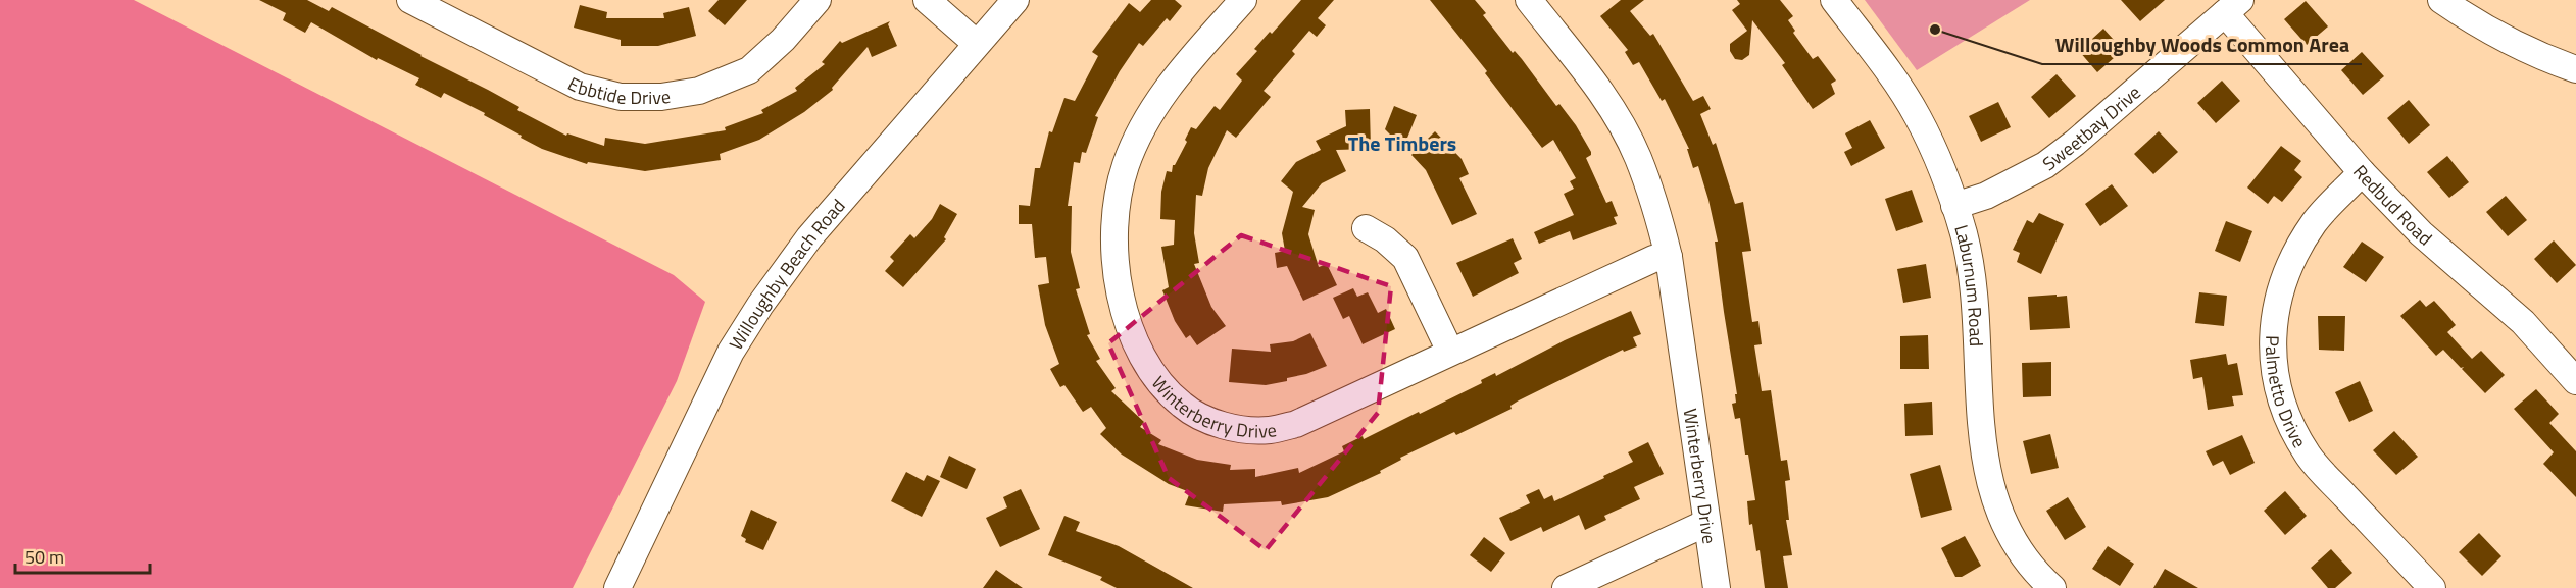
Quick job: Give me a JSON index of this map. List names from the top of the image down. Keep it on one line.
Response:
{"streets":{"street":["Ebbtide Drive","Sweetbay Drive","Redbud Road","Willoughby Beach Road","Laburnum Road","Palmetto Drive","Winterberry Drive"]},"crossings":[["Sweetbay Drive","Redbud Road"],["Sweetbay Drive","Laburnum Road"],["Redbud Road","Palmetto Drive"]],"districts":["The Timbers"],"places":["Willoughby Woods Common Area"],"scale_bar":"50 m"}
